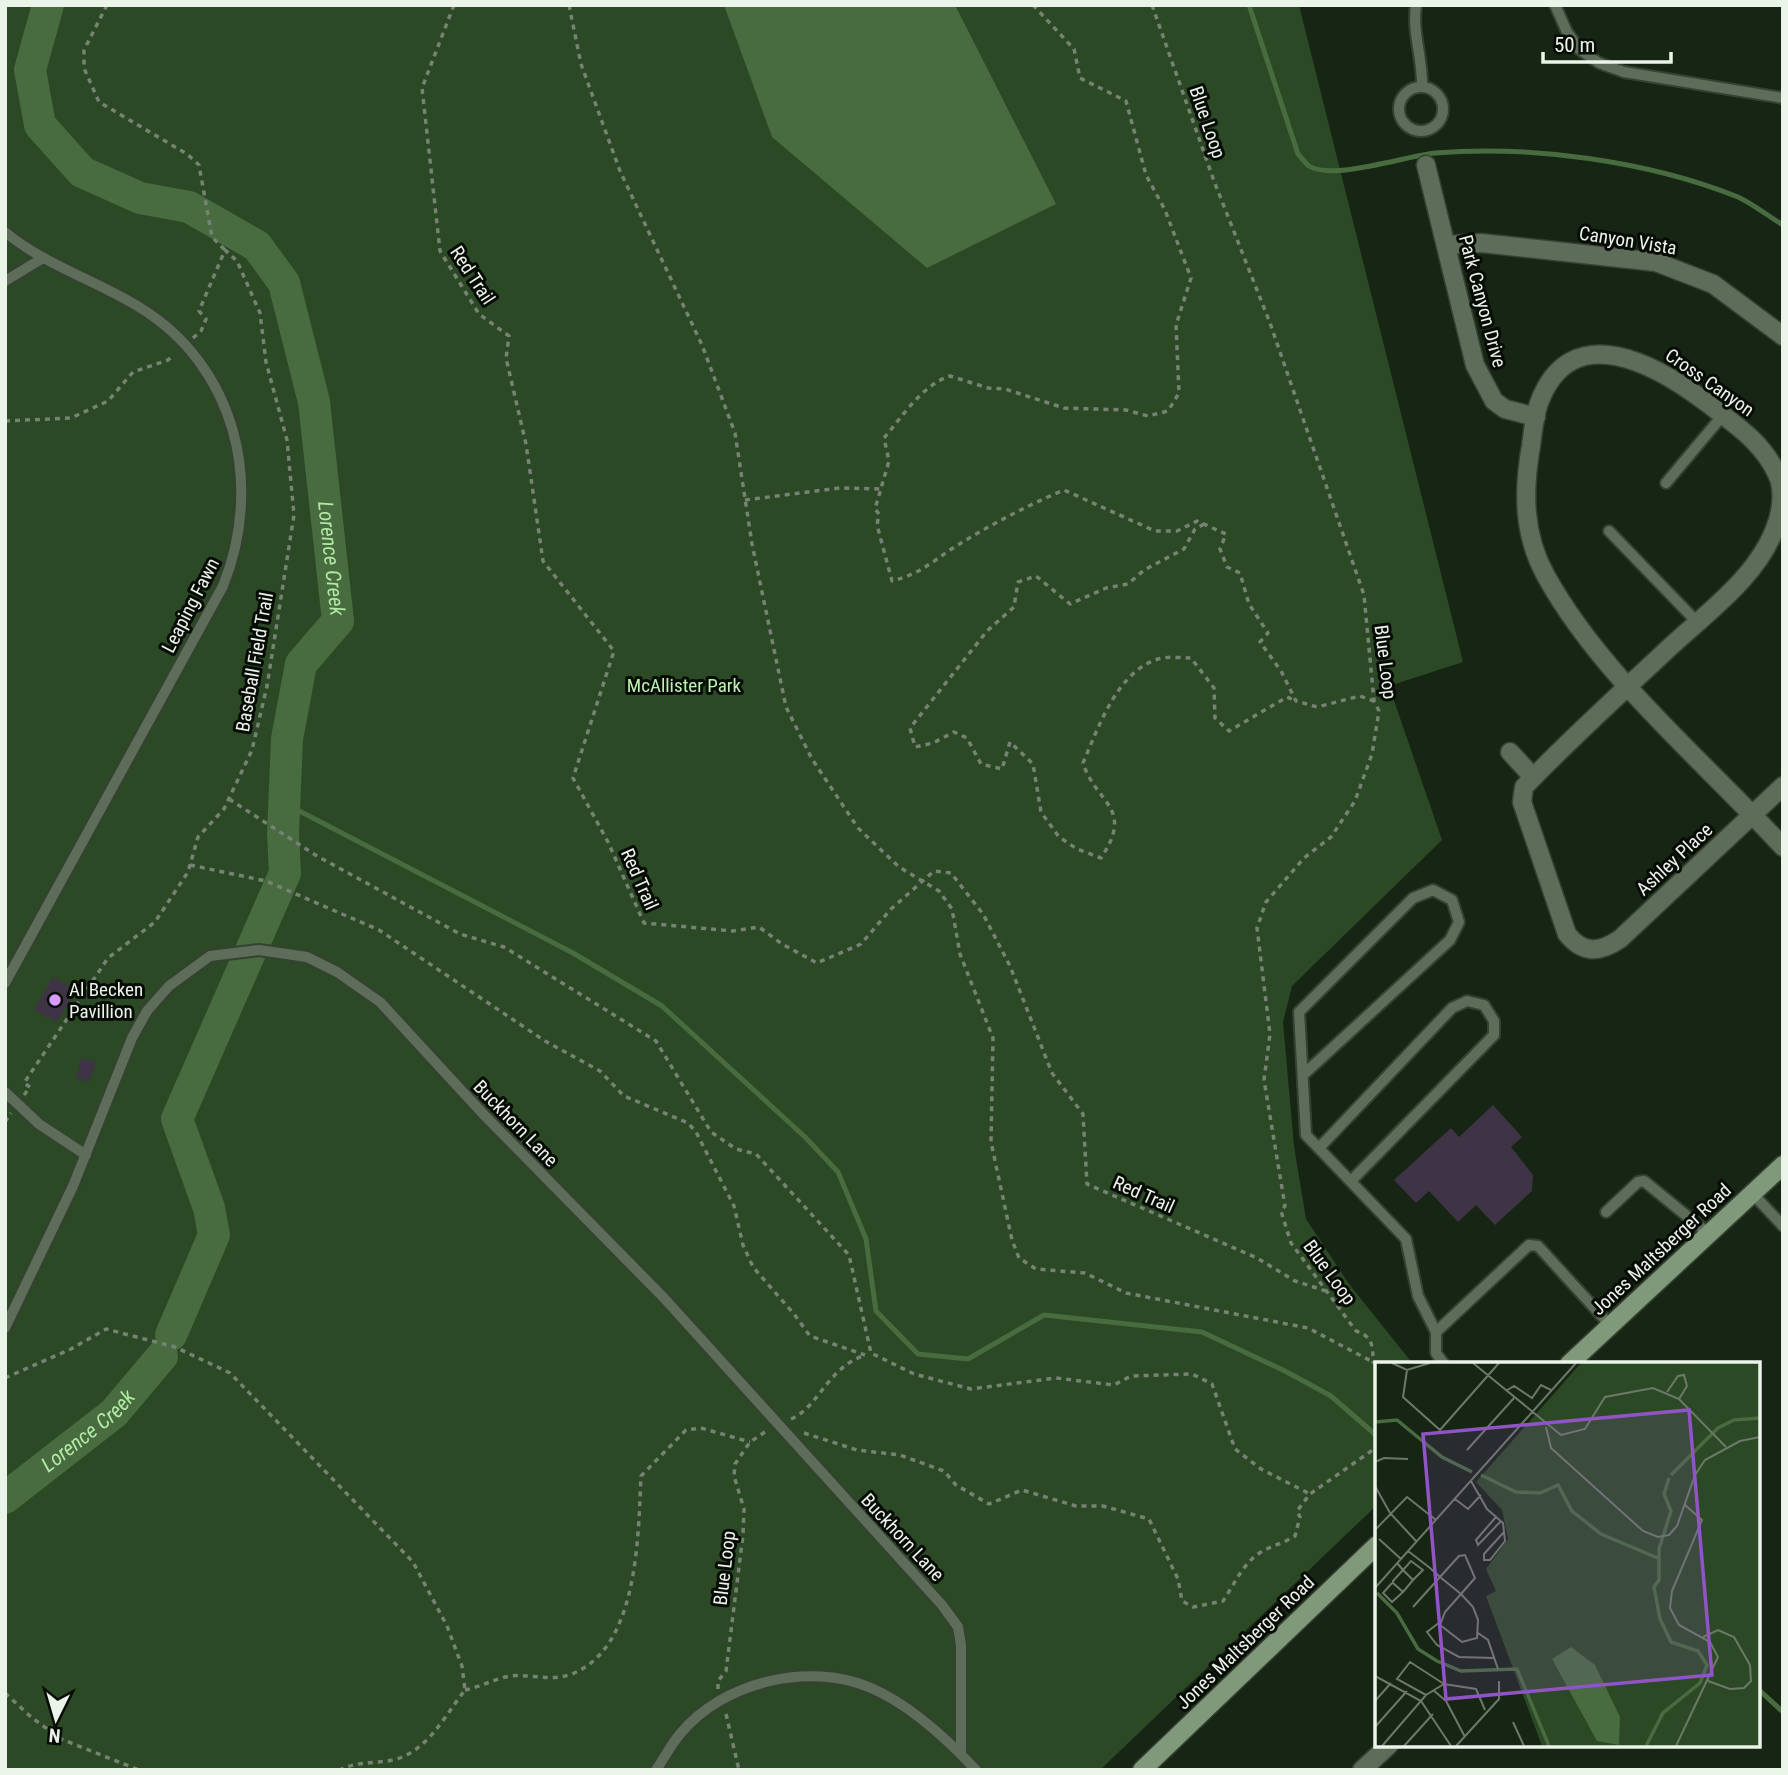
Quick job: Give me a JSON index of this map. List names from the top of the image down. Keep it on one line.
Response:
{"streets":{"main road":["Jones Maltsberger Road"],"street":["Canyon Vista","Park Canyon Drive","Cross Canyon","Ashley Place"],"lane":["Leaping Fawn","Buckhorn Lane"],"path":["Blue Loop","Red Trail","Baseball Field Trail"]},"crossings":[["Blue Loop","Red Trail"],["Canyon Vista","Park Canyon Drive"],["Park Canyon Drive","Cross Canyon"],["Cross Canyon","Ashley Place"]],"water":["Lorence Creek"],"parks":["McAllister Park"],"places":["Al Becken Pavillion"],"scale_bar":"50 m","north":"bottom"}
